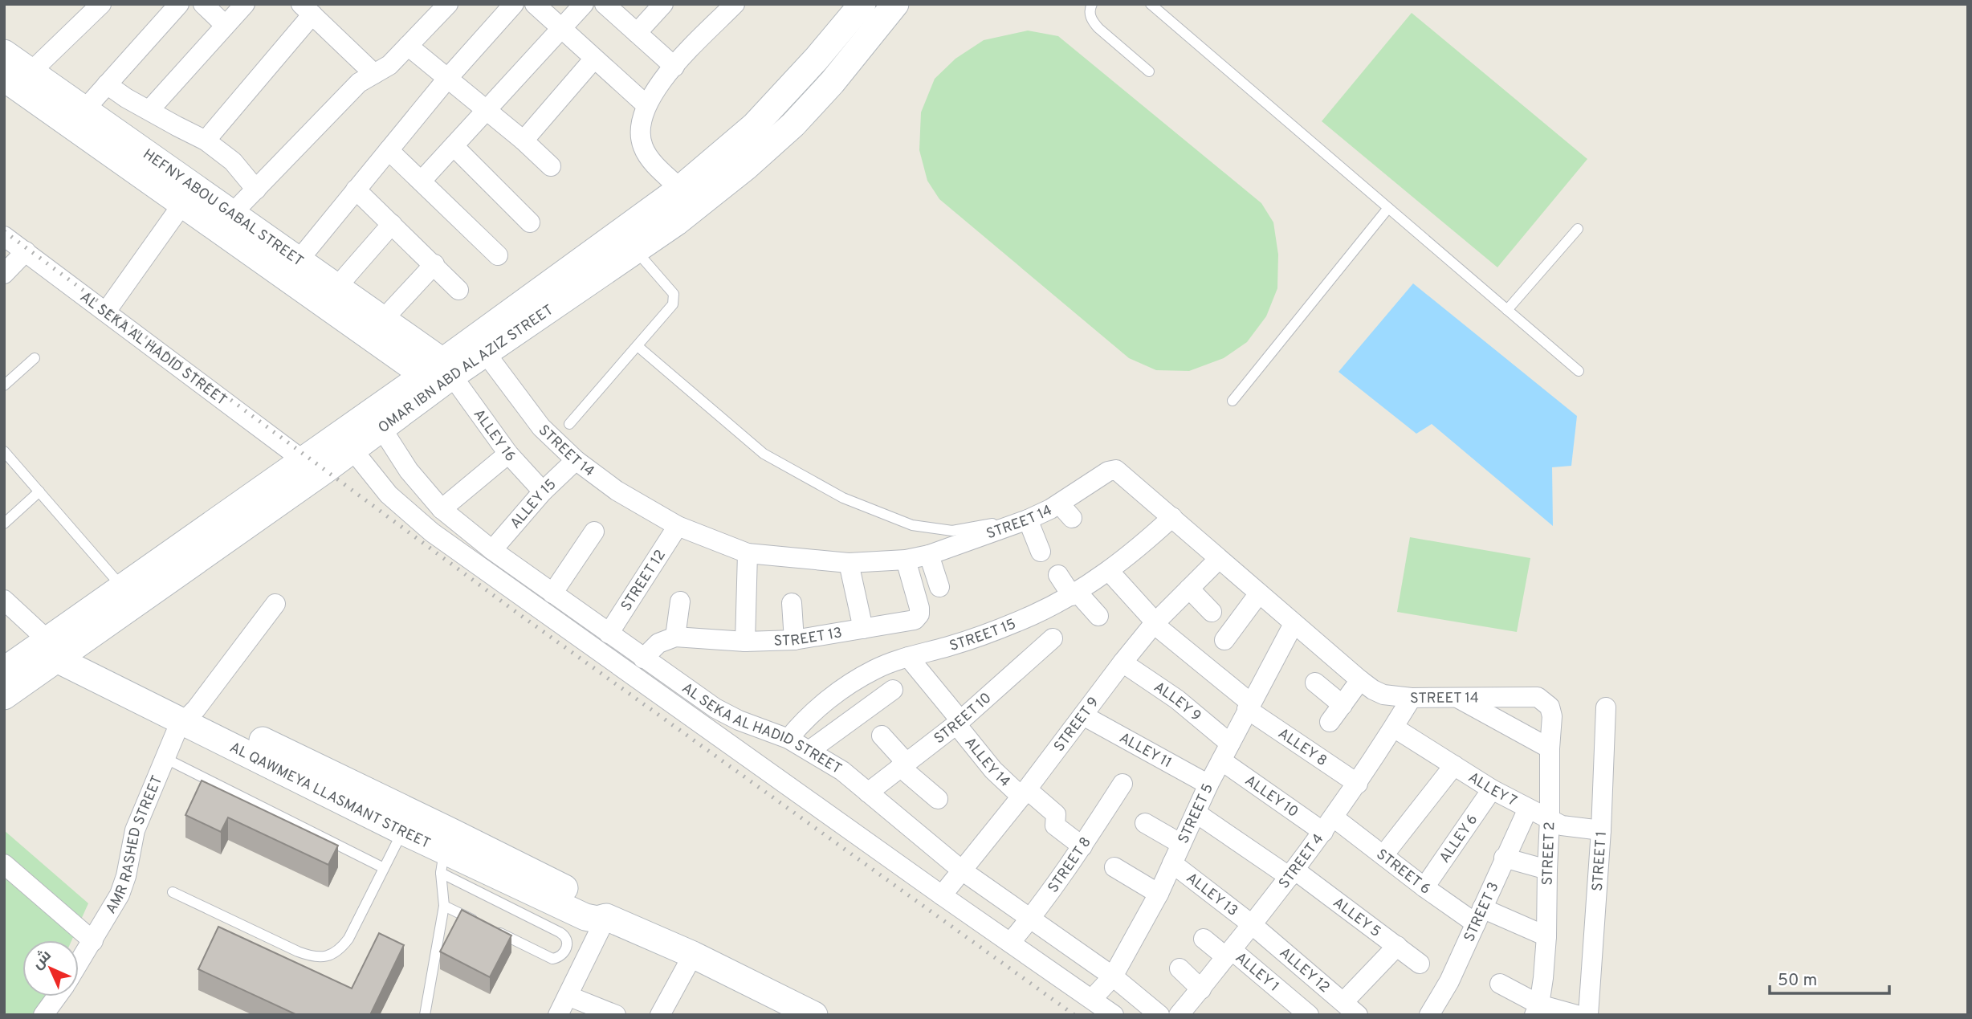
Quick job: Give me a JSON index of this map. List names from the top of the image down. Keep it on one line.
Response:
{"streets":{"main road":["HEFNY ABOU GABAL STREET","OMAR IBN ABD AL AZIZ STREET","AL QAWMEYA LLASMANT STREET"],"street":["AL SEKA AL HADID STREET","ALLEY 16","STREET 14","ALLEY 15","STREET 12","STREET 15","STREET 13","ALLEY 9","STREET 10","STREET 9","ALLEY 8","ALLEY 11","ALLEY 14","ALLEY 7","ALLEY 10","STREET 5","ALLEY 6","AMR RASHED STREET","STREET 2","STREET 4","STREET 1","STREET 8","STREET 6","ALLEY 13","STREET 3","ALLEY 5","ALLEY 12","ALLEY 1"]},"crossings":[["HEFNY ABOU GABAL STREET","OMAR IBN ABD AL AZIZ STREET"],["HEFNY ABOU GABAL STREET","ALLEY 16"],["AL SEKA AL HADID STREET","OMAR IBN ABD AL AZIZ STREET"],["AL SEKA AL HADID STREET","ALLEY 15"],["AL SEKA AL HADID STREET","STREET 12"],["AL SEKA AL HADID STREET","STREET 15"],["AL SEKA AL HADID STREET","STREET 10"],["AL SEKA AL HADID STREET","STREET 9"],["AL SEKA AL HADID STREET","STREET 5"],["AL SEKA AL HADID STREET","STREET 8"],["OMAR IBN ABD AL AZIZ STREET","ALLEY 16"],["OMAR IBN ABD AL AZIZ STREET","STREET 14"],["OMAR IBN ABD AL AZIZ STREET","AL QAWMEYA LLASMANT STREET"],["ALLEY 16","ALLEY 15"],["STREET 14","ALLEY 15"],["STREET 14","STREET 12"],["STREET 14","STREET 15"],["STREET 14","STREET 13"],["STREET 14","STREET 9"],["STREET 14","STREET 5"],["STREET 14","STREET 2"],["STREET 14","STREET 4"],["STREET 15","ALLEY 14"],["ALLEY 9","STREET 9"],["ALLEY 9","ALLEY 10"],["ALLEY 9","STREET 5"],["STREET 10","ALLEY 14"],["STREET 9","ALLEY 11"],["STREET 9","ALLEY 14"],["ALLEY 8","STREET 5"],["ALLEY 8","STREET 4"],["ALLEY 11","STREET 5"],["ALLEY 14","STREET 8"],["ALLEY 7","ALLEY 6"],["ALLEY 7","STREET 2"],["ALLEY 7","STREET 4"],["ALLEY 7","STREET 1"],["ALLEY 7","STREET 3"],["AL QAWMEYA LLASMANT STREET","AMR RASHED STREET"],["ALLEY 10","STREET 5"],["ALLEY 10","STREET 4"],["ALLEY 10","STREET 6"],["STREET 5","ALLEY 13"],["ALLEY 6","STREET 6"],["STREET 4","STREET 6"],["STREET 4","ALLEY 13"],["STREET 4","ALLEY 5"],["STREET 4","ALLEY 12"],["STREET 4","ALLEY 1"],["STREET 6","STREET 3"],["ALLEY 13","ALLEY 12"]],"scale_bar":"50 m","north":"top left"}
